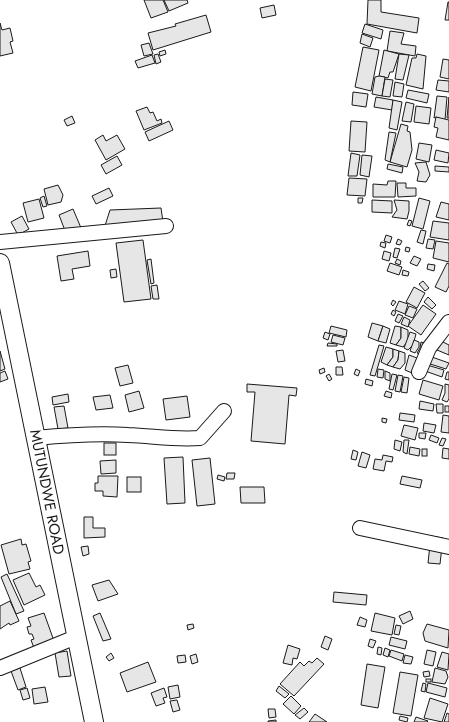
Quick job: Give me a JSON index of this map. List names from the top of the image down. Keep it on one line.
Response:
{"streets":{"main road":["MUTUNDWE ROAD"]}}
